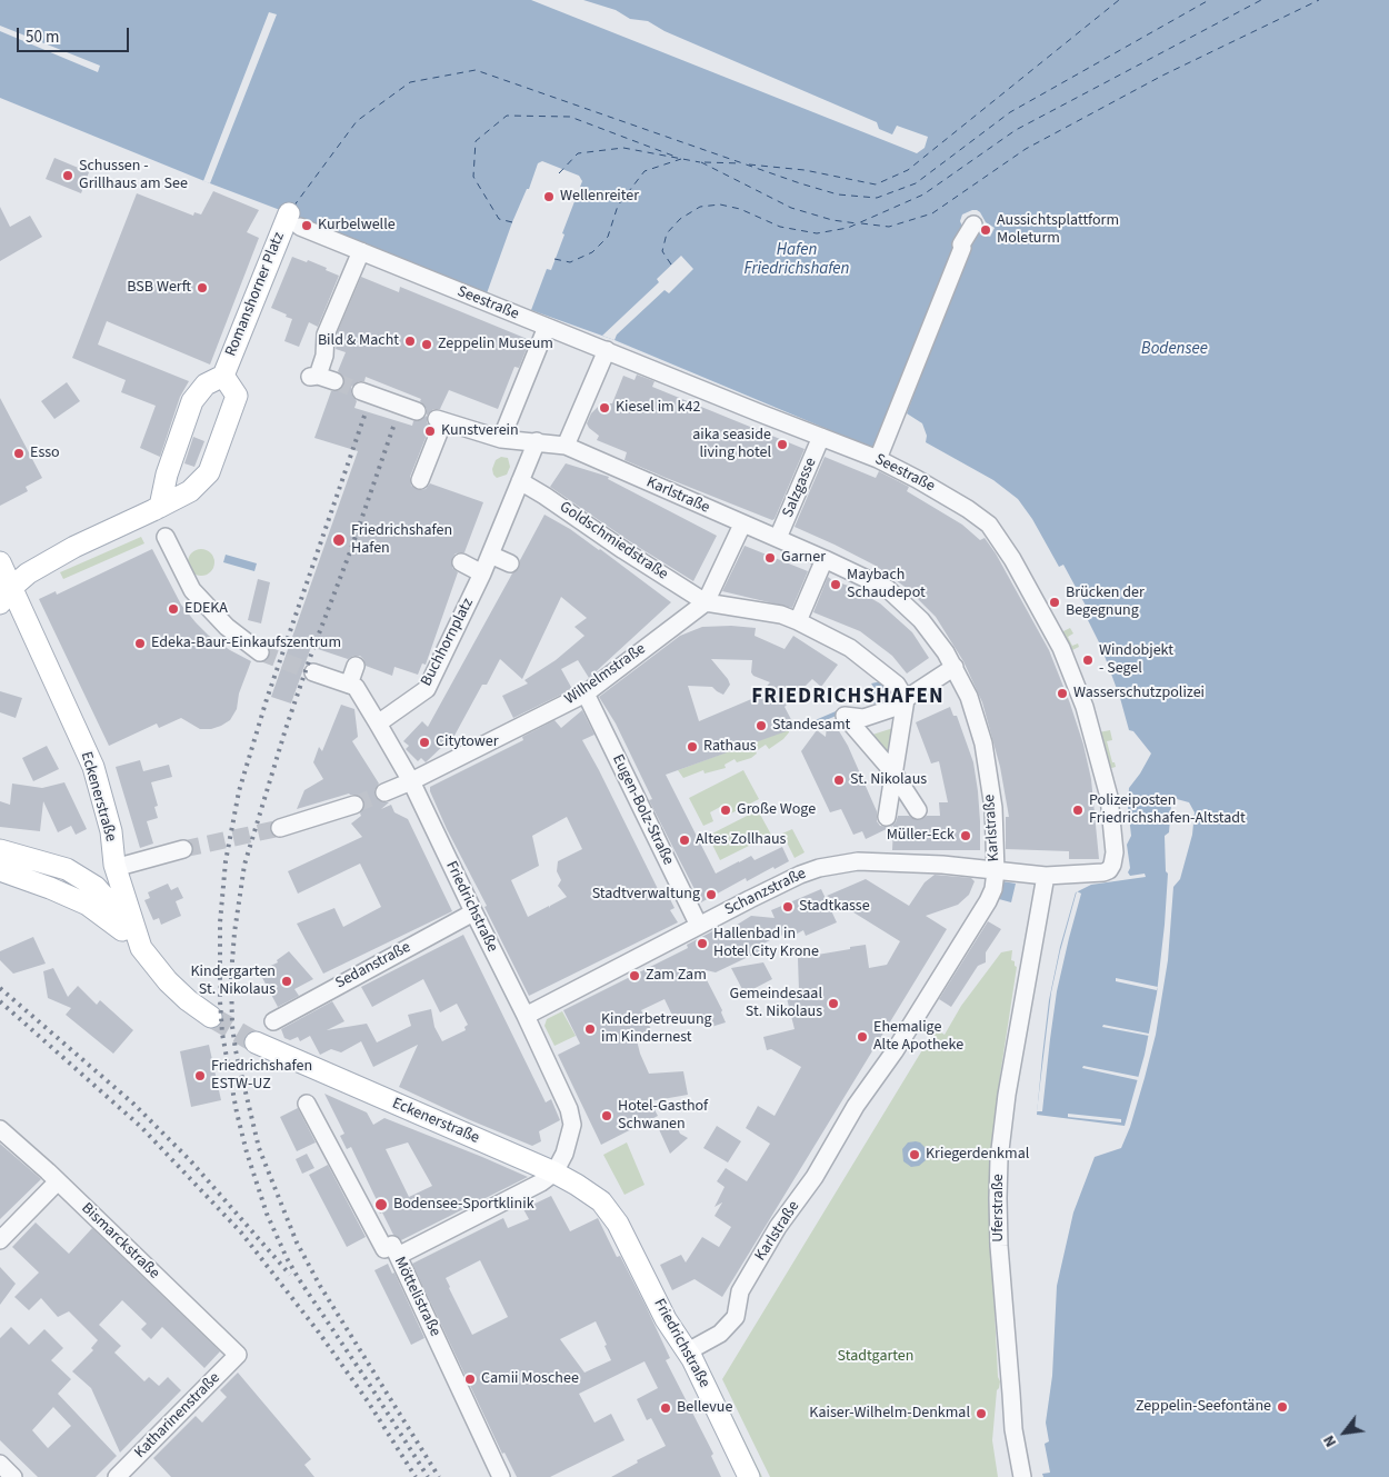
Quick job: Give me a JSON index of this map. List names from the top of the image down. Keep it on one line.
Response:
{"streets":{"main road":["Romanshorner Platz","Eckenerstraße","Friedrichstraße"],"street":["Seestraße","Salzgasse","Karlstraße","Goldschmiedstraße","Buchhornplatz","Wilhelmstraße","Eugen-Bolz-Straße","Schanzstraße","Sedanstraße","Uferstraße","Bismarckstraße","Möttelistraße","Katharinenstraße"]},"crossings":[["Romanshorner Platz","Seestraße"],["Romanshorner Platz","Eckenerstraße"],["Seestraße","Salzgasse"],["Seestraße","Karlstraße"],["Seestraße","Schanzstraße"],["Seestraße","Uferstraße"],["Salzgasse","Karlstraße"],["Karlstraße","Schanzstraße"],["Karlstraße","Friedrichstraße"],["Goldschmiedstraße","Buchhornplatz"],["Goldschmiedstraße","Wilhelmstraße"],["Buchhornplatz","Friedrichstraße"],["Wilhelmstraße","Eugen-Bolz-Straße"],["Wilhelmstraße","Friedrichstraße"],["Eckenerstraße","Friedrichstraße"],["Eugen-Bolz-Straße","Schanzstraße"],["Schanzstraße","Friedrichstraße"],["Friedrichstraße","Sedanstraße"],["Bismarckstraße","Katharinenstraße"]],"districts":["FRIEDRICHSHAFEN"],"water":["Hafen Friedrichshafen","Bodensee"],"parks":["Stadtgarten"],"places":["Schussen - Grillhaus am See","Wellenreiter","Kurbelwelle","Aussichtsplattform Moleturm","BSB Werft","Bild & Macht","Zeppelin Museum","Kiesel im k42","Kunstverein","aika seaside living hotel","Esso","Friedrichshafen Hafen","Garner","Maybach Schaudepot","Brücken der Begegnung","EDEKA","Edeka-Baur-Einkaufszentrum","Windobjekt - Segel","Wasserschutzpolizei","Standesamt","Citytower","Rathaus","St. Nikolaus","Große Woge","Polizeiposten Friedrichshafen-Altstadt","Müller-Eck","Altes Zollhaus","Stadtverwaltung","Stadtkasse","Hallenbad in Hotel City Krone","Zam Zam","Kindergarten St. Nikolaus","Gemeindesaal St. Nikolaus","Kinderbetreuung im Kindernest","Ehemalige Alte Apotheke","Friedrichshafen ESTW-UZ","Hotel-Gasthof Schwanen","Kriegerdenkmal","Bodensee-Sportklinik","Camii Moschee","Zeppelin-Seefontäne","Bellevue","Kaiser-Wilhelm-Denkmal"],"scale_bar":"50 m","north":"bottom left"}
